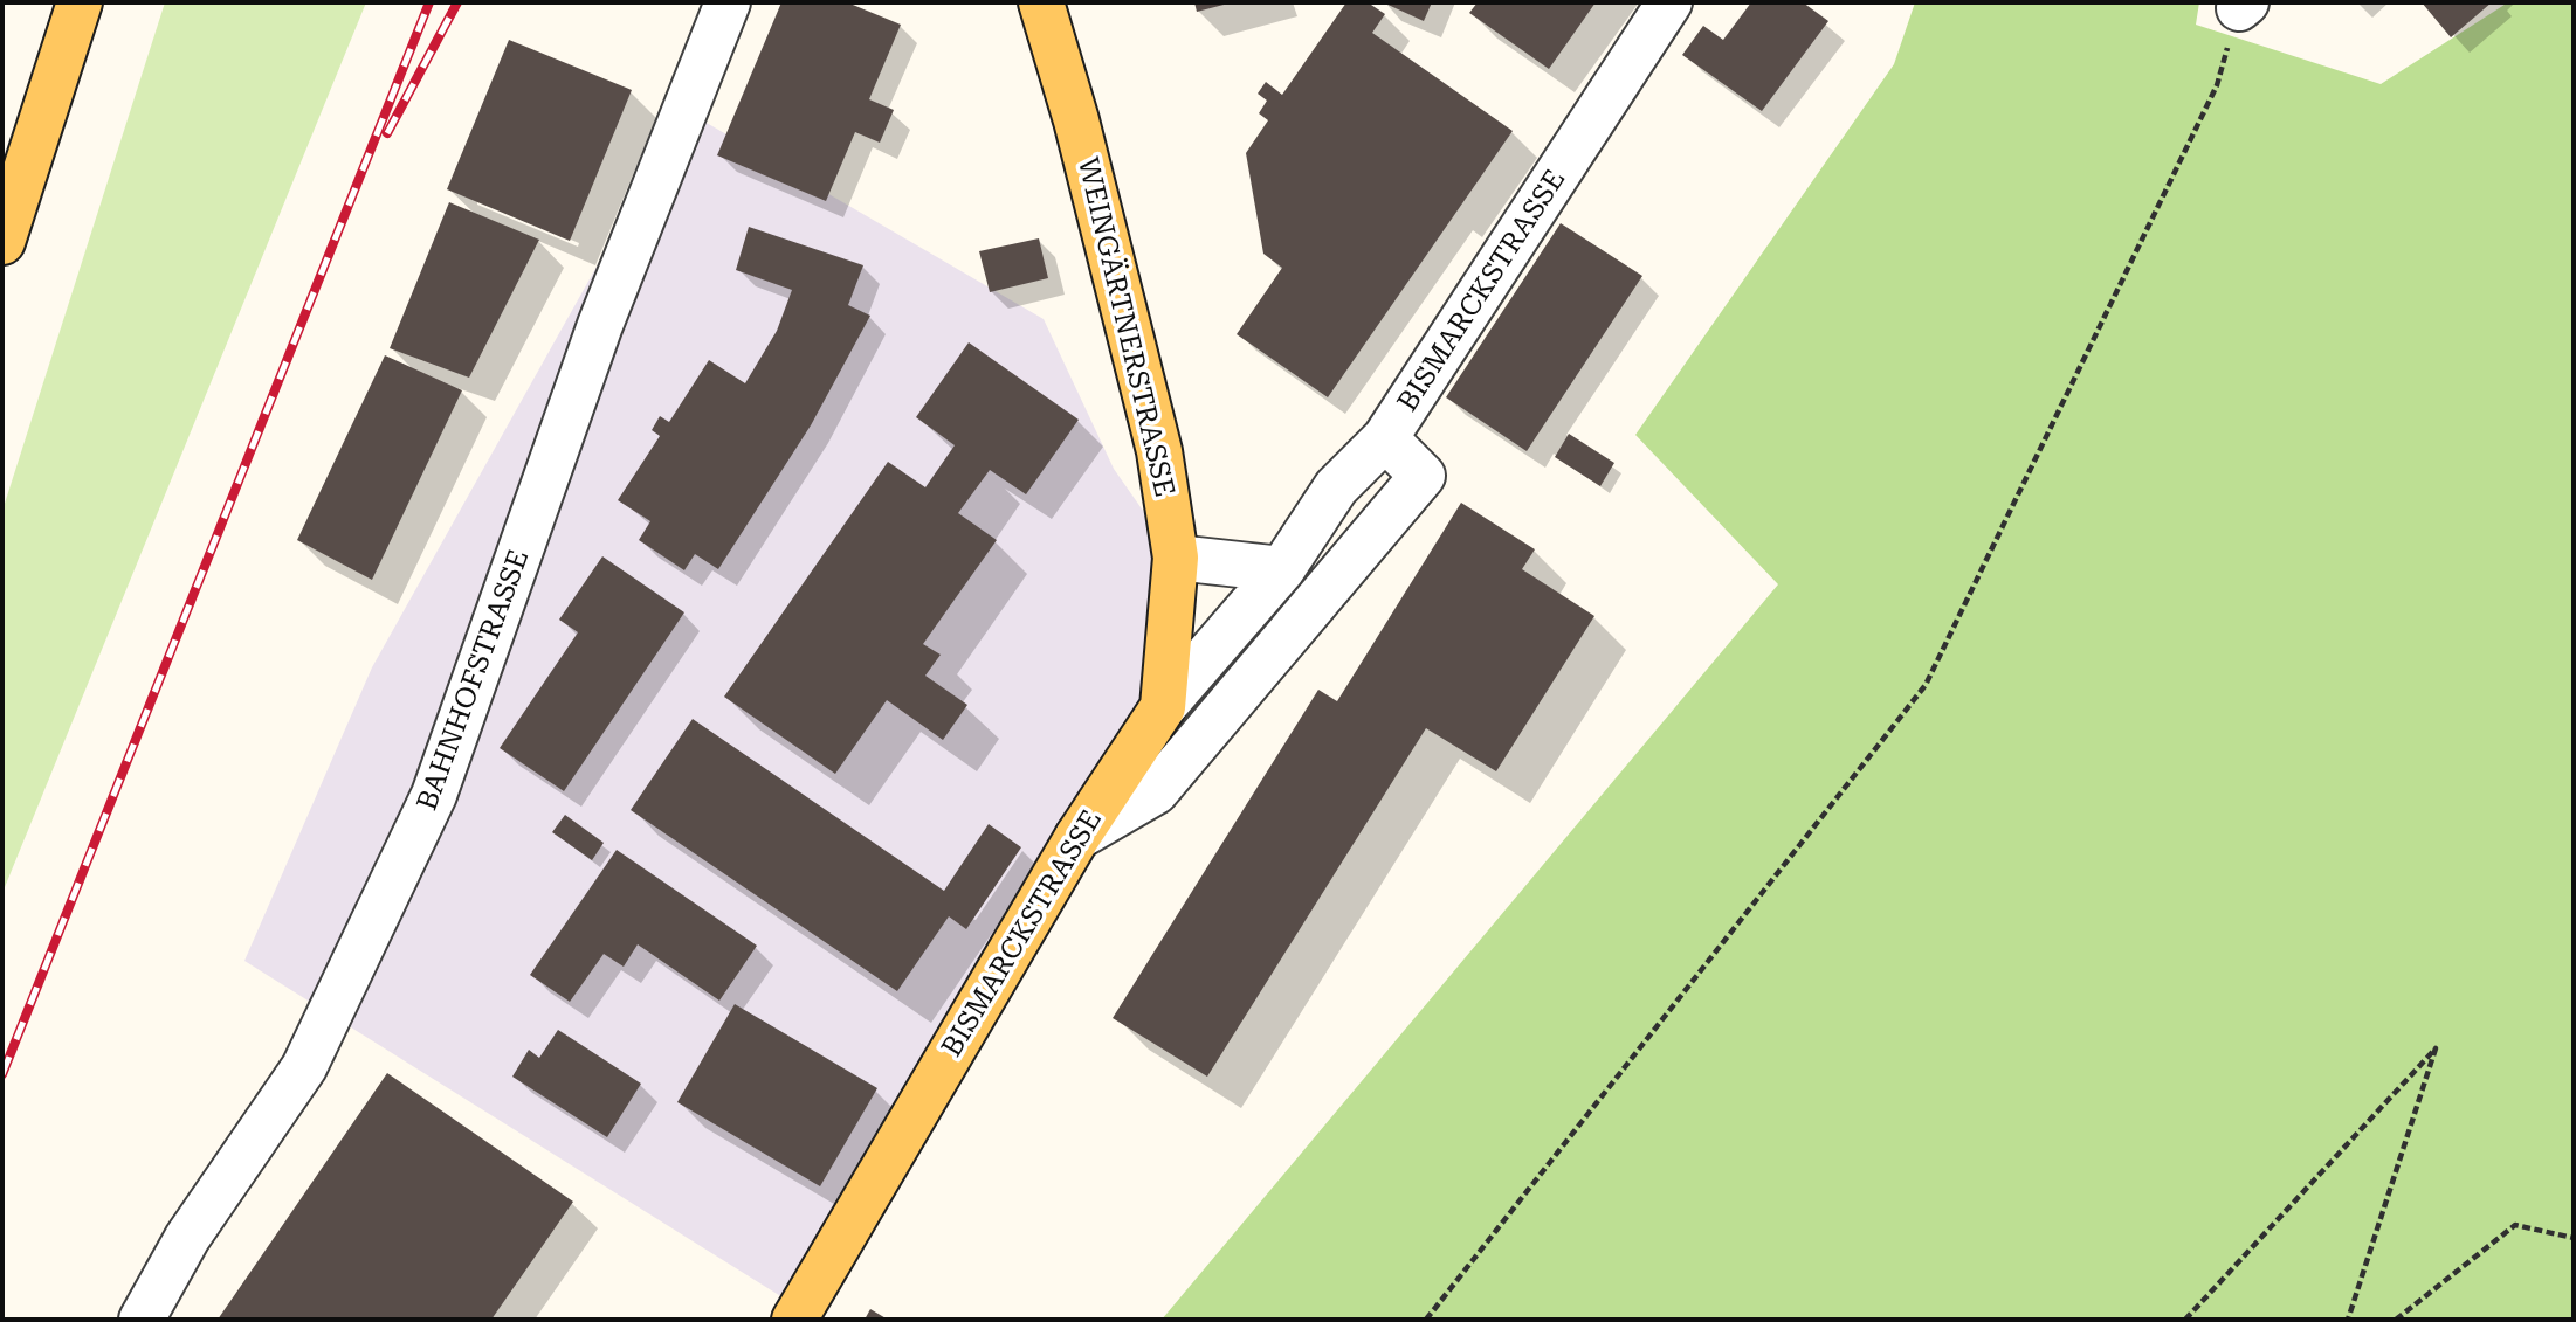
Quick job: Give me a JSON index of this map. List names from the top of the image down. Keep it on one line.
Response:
{"streets":{"main road":["BISMARCKSTRASSE","WEINGÄRTNERSTRASSE"],"street":["BAHNHOFSTRASSE"]},"crossings":[["BISMARCKSTRASSE","WEINGÄRTNERSTRASSE"]]}
